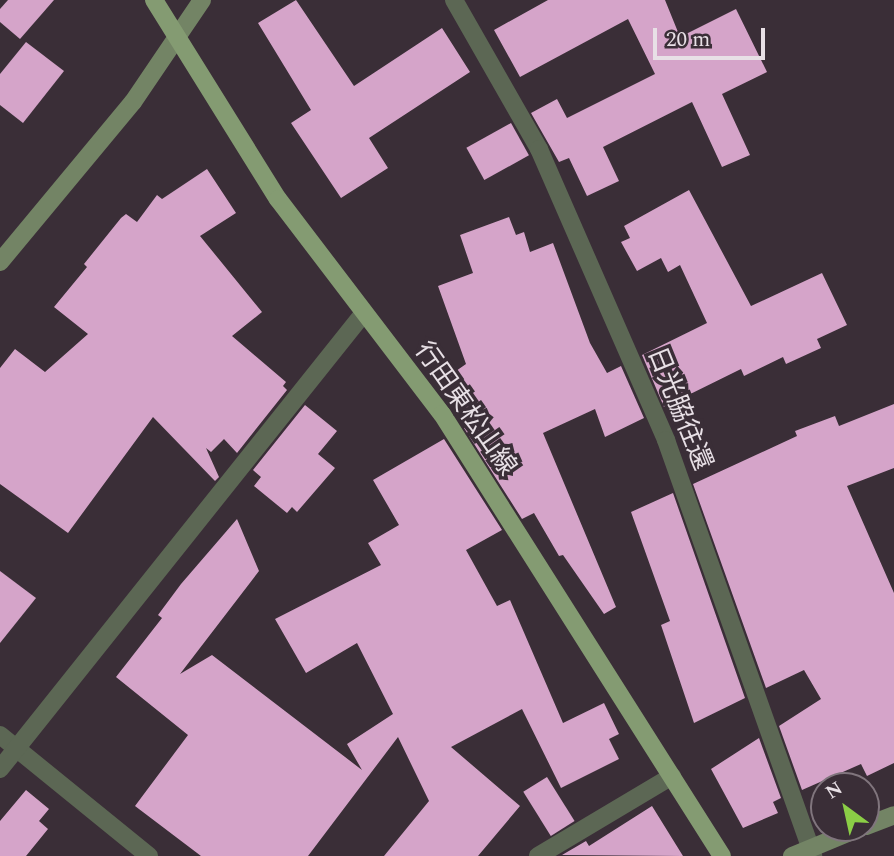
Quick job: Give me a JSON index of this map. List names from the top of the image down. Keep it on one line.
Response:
{"streets":{"main road":["行田東松山線"],"street":["日光脇往還"]},"scale_bar":"20 m","north":"top left"}
